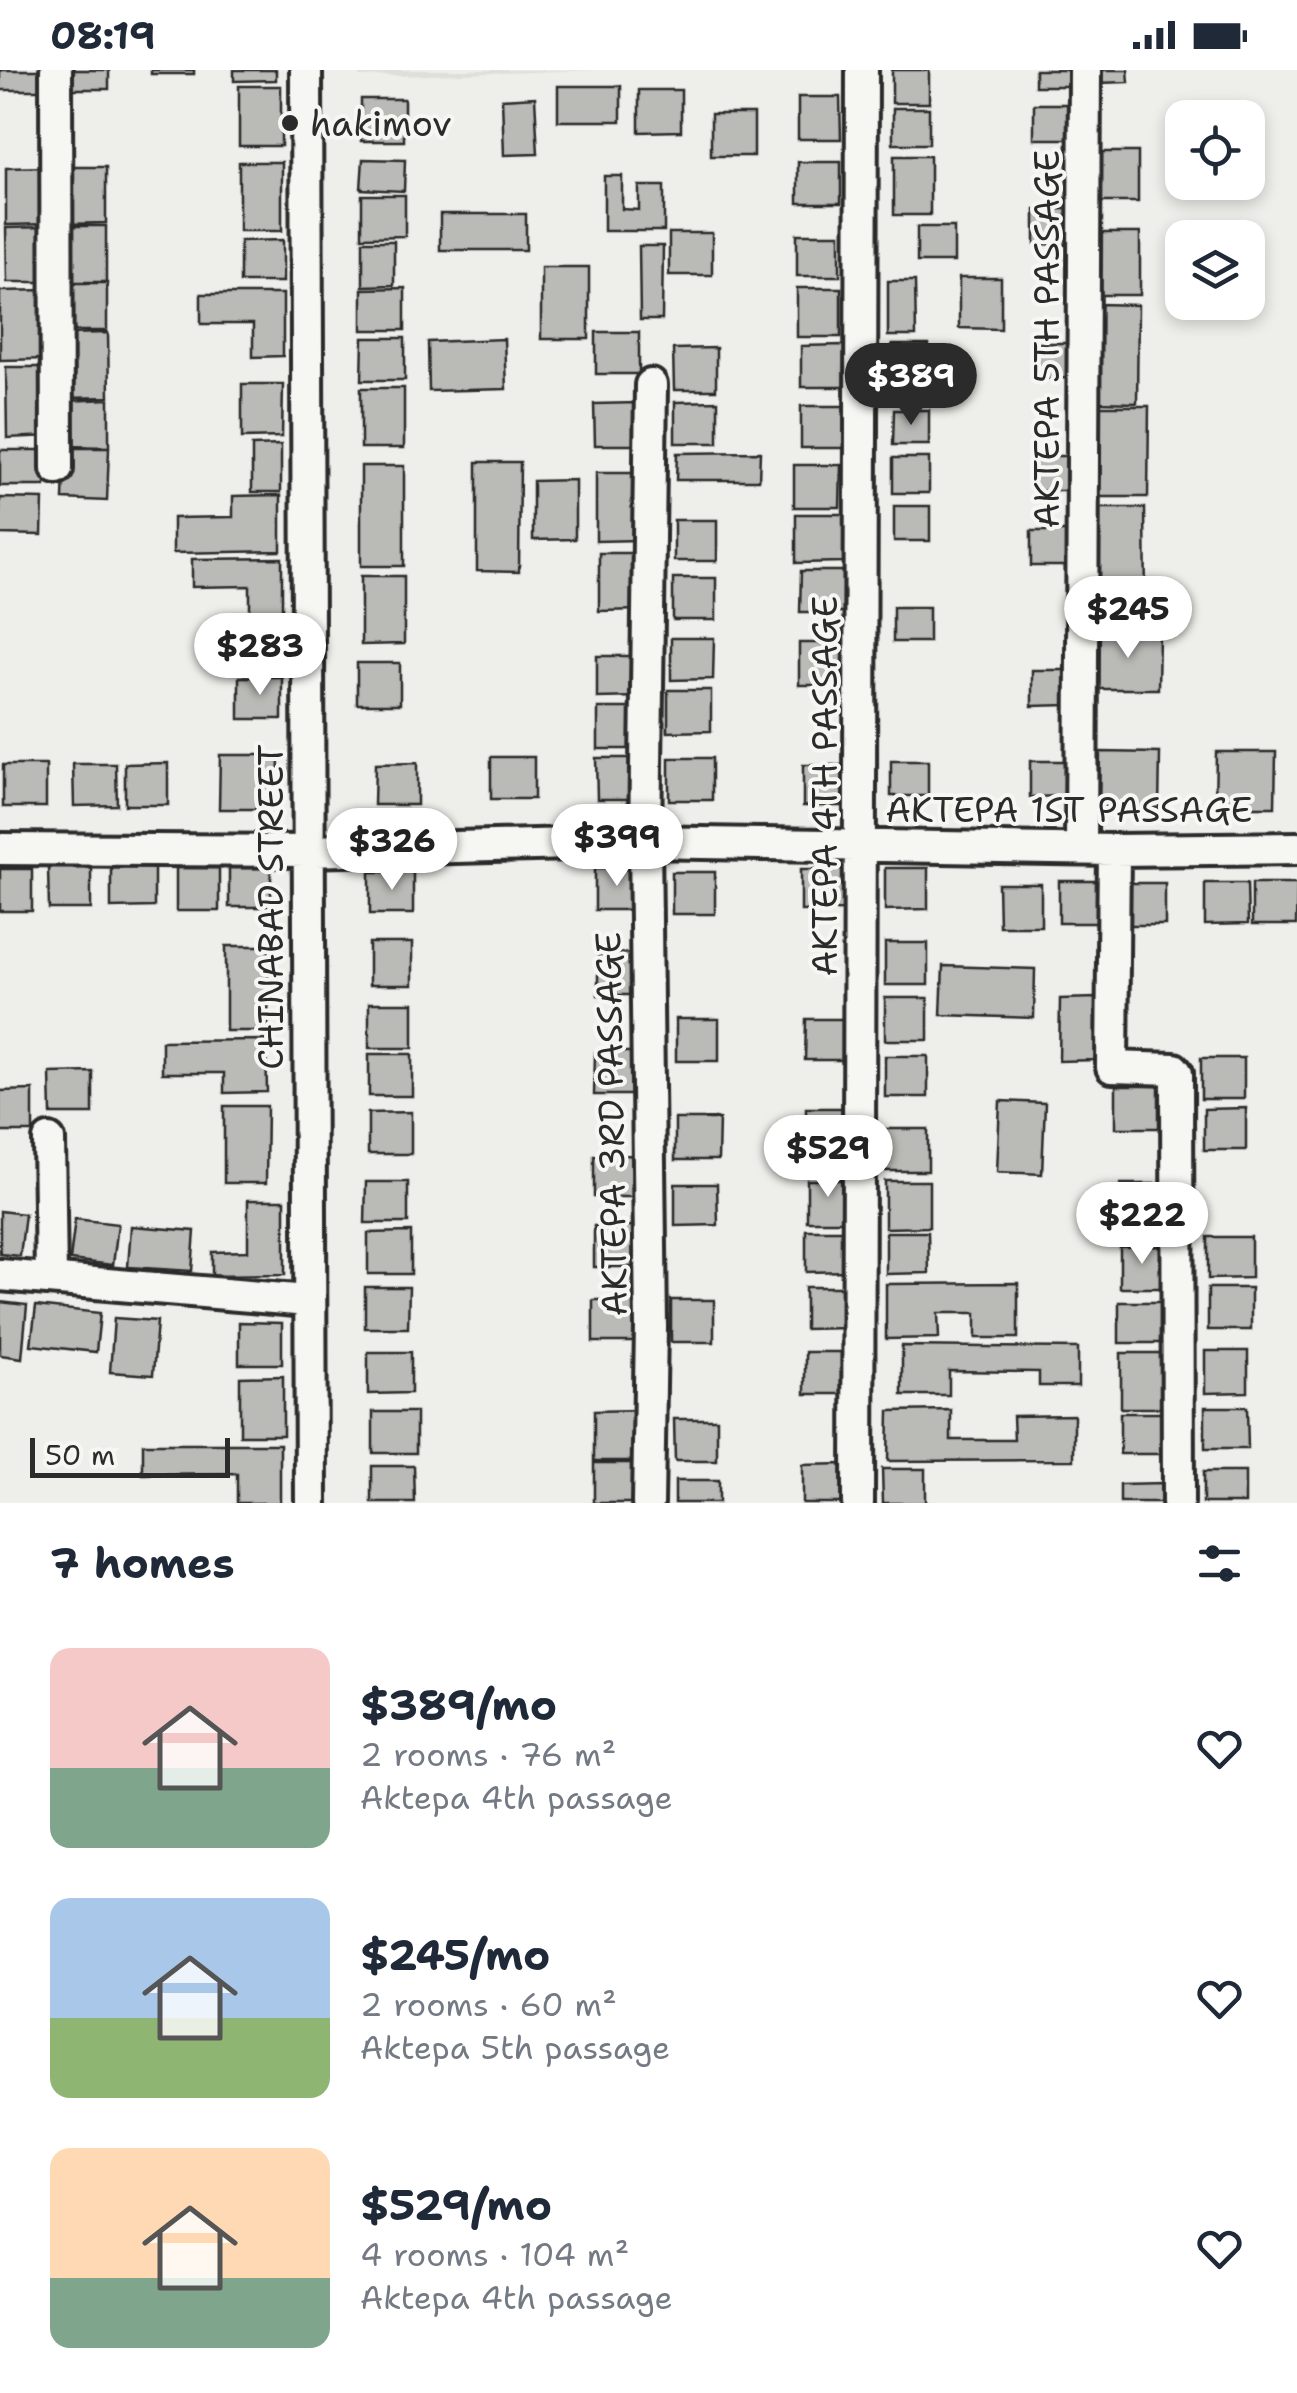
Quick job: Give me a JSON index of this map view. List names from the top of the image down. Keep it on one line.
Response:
{"streets":{"street":["AKTEPA 5TH PASSAGE","AKTEPA 4TH PASSAGE","AKTEPA 1ST PASSAGE","CHINABAD STREET","AKTEPA 3RD PASSAGE"]},"crossings":[["AKTEPA 5TH PASSAGE","AKTEPA 1ST PASSAGE"],["AKTEPA 4TH PASSAGE","AKTEPA 1ST PASSAGE"],["AKTEPA 1ST PASSAGE","CHINABAD STREET"],["AKTEPA 1ST PASSAGE","AKTEPA 3RD PASSAGE"]],"places":["hakimov"],"scale_bar":"50 m","page":{"status":"08:19","price":["$389","$245","$283","$399","$326","$529","$222"],"scale":"50 m","heading":"7 homes","list":[{"name":"$389/mo","note":"2 rooms · 76 m² · Aktepa 4th passage"},{"name":"$245/mo","note":"2 rooms · 60 m² · Aktepa 5th passage"},{"name":"$529/mo","note":"4 rooms · 104 m² · Aktepa 4th passage"}]}}
